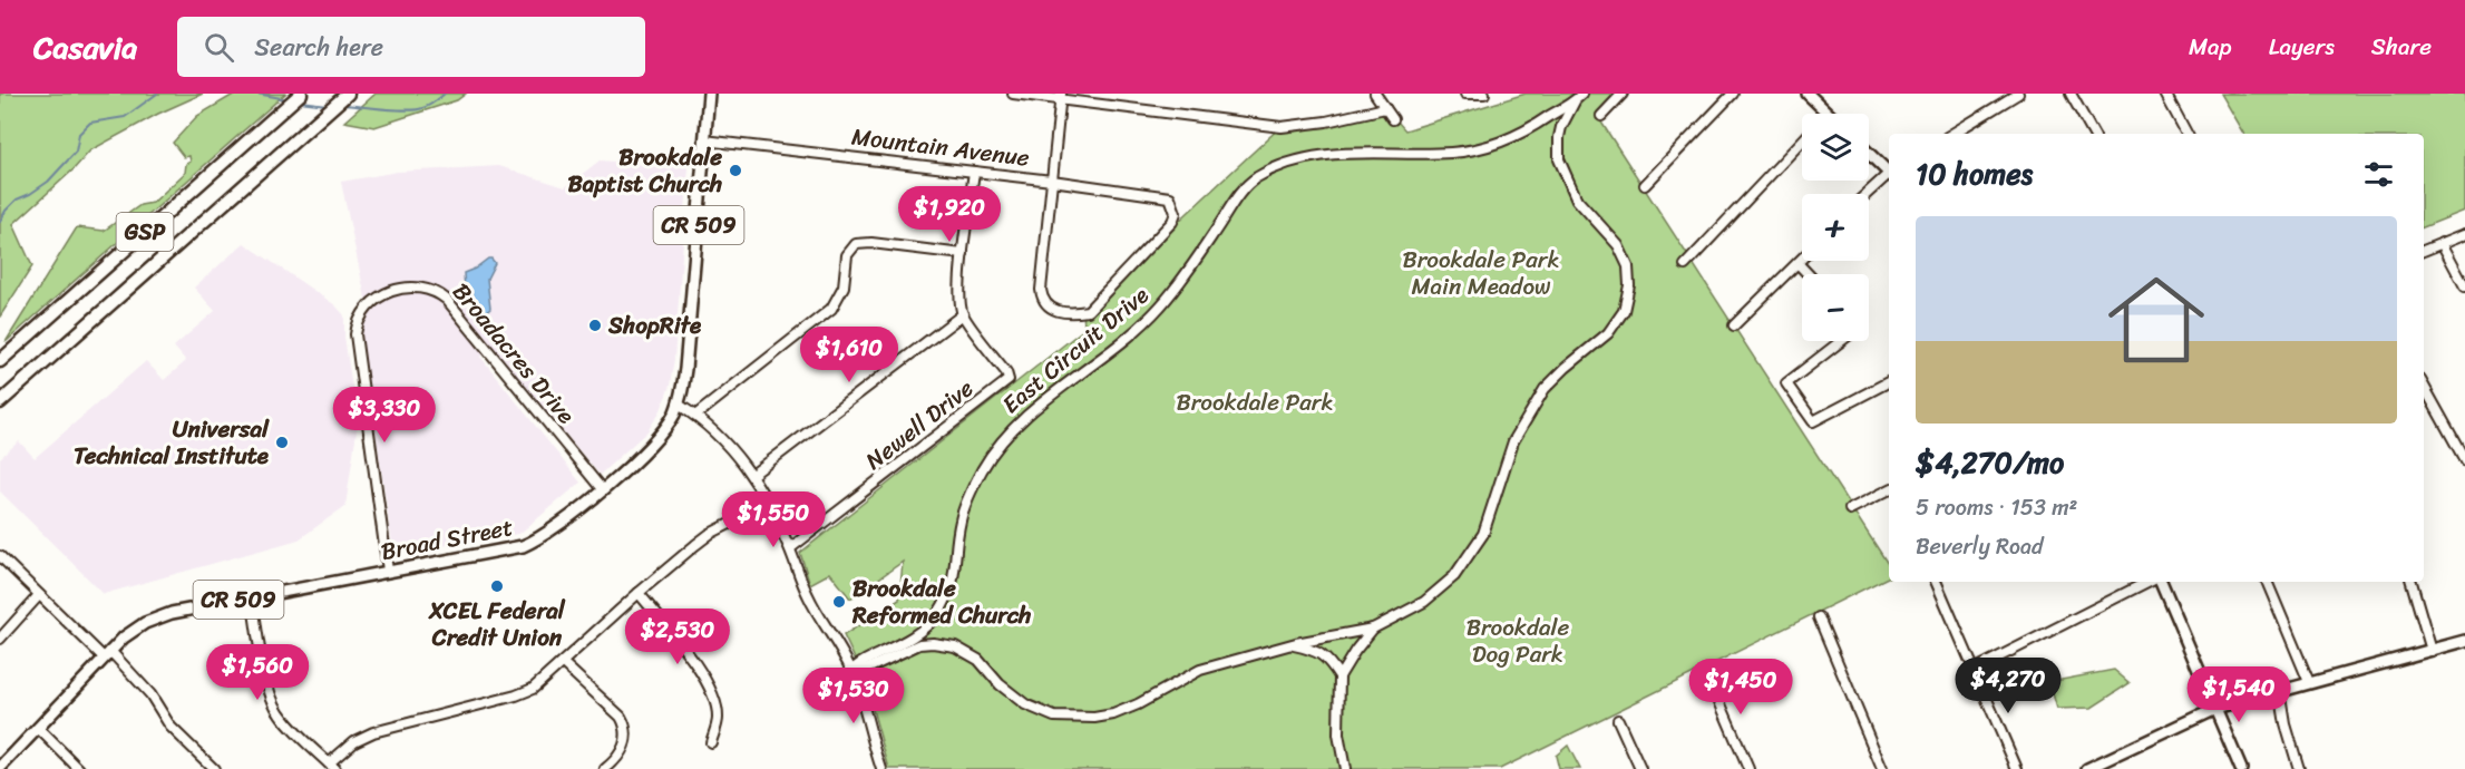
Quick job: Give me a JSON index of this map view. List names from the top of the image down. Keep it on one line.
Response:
{"streets":{"highway":["GSP"],"main road":["CR 509","Broad Street"],"street":["Mountain Avenue","East Circuit Drive","Broadacres Drive","Newell Drive"]},"crossings":[["Mountain Avenue","Broad Street"],["Broadacres Drive","Broad Street"]],"parks":["Brookdale Park Main Meadow","Brookdale Park","Brookdale Dog Park"],"places":["Brookdale Baptist Church","ShopRite","Universal Technical Institute","XCEL Federal Credit Union","Brookdale Reformed Church"],"page":{"header":"Casavia","search":"Search here","nav":["Map","Layers","Share"],"map_buttons":["+","−"],"heading":"10 homes","price":["$1,920","$1,610","$3,330","$1,550","$2,530","$1,560","$4,270","$1,450","$1,540","$1,530"],"list":[{"name":"$4,270/mo","note":"5 rooms · 153 m² · Beverly Road"}]}}
